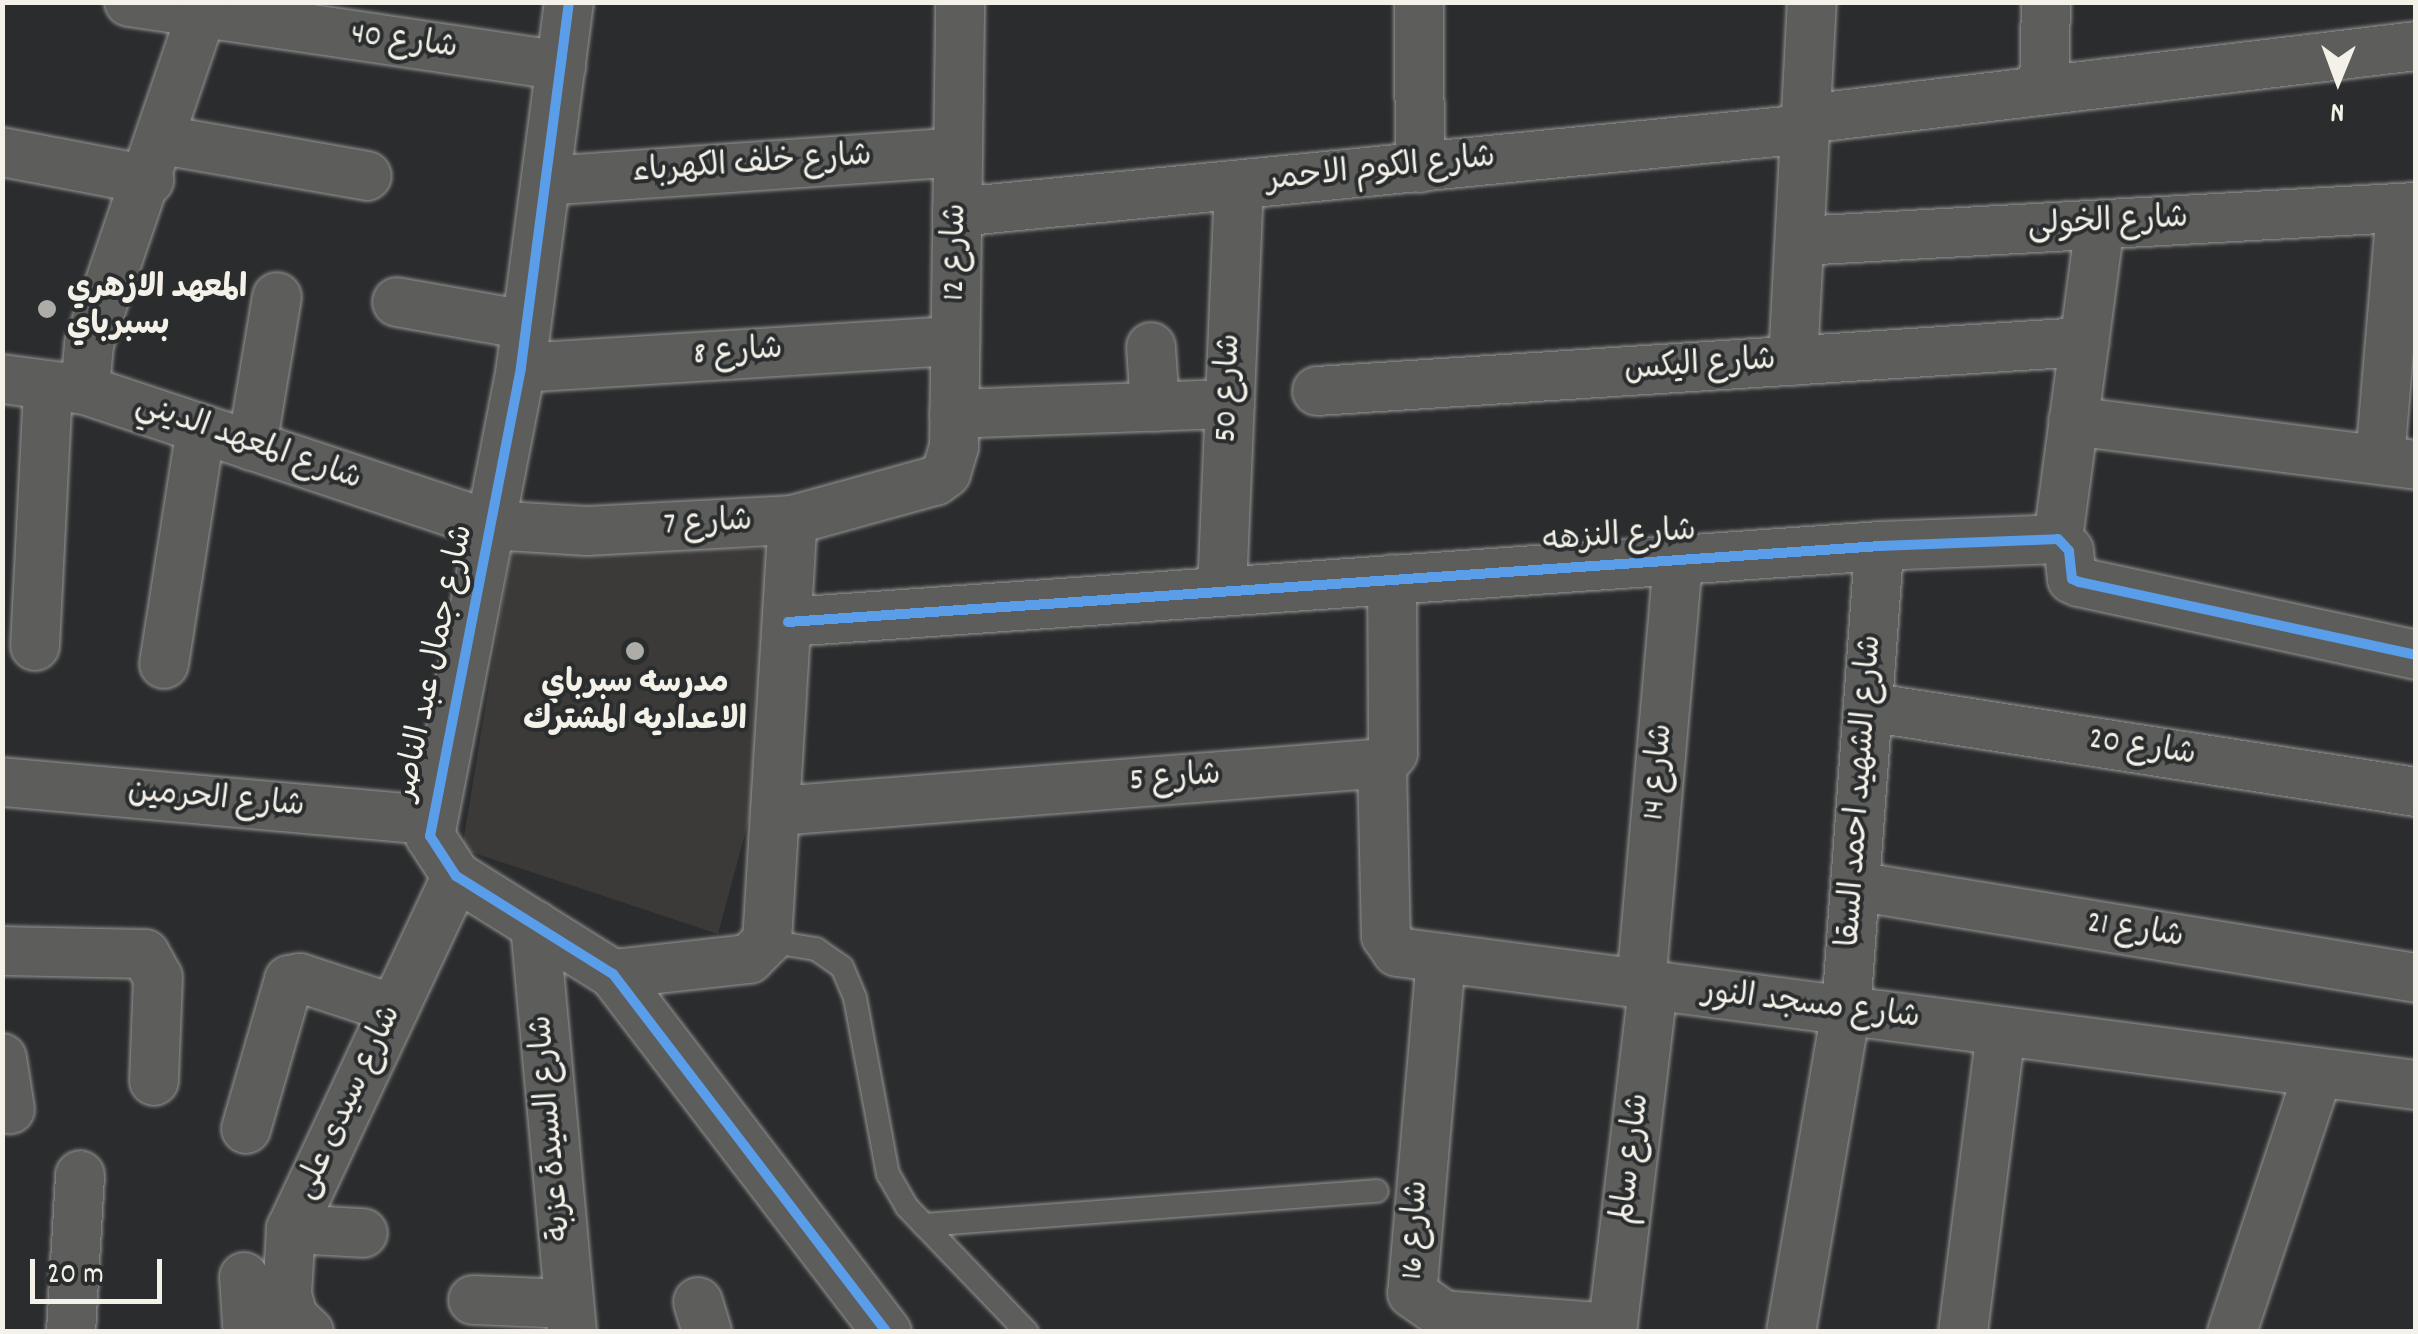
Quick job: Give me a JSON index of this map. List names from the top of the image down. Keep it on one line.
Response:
{"streets":{"street":["شارع 40","شارع خلف الكهرباء","شارع الكوم الاحمر","شارع الخولى","شارع 12","شارع 8","شارع اليكس","شارع 50","شارع المعهد الديني","شارع 7","شارع النزهه","شارع جمال عبد الناصر","شارع 20","شارع 14","شارع 5","شارع الشهيد احمد السقا","شارع الحرمين","شارع 21","شارع مسجد النور","شارع سيدى على","شارع السيدة عزبة","شارع سالم","شارع 16"]},"crossings":[["شارع 40","شارع جمال عبد الناصر"],["شارع خلف الكهرباء","شارع 12"],["شارع خلف الكهرباء","شارع جمال عبد الناصر"],["شارع الكوم الاحمر","شارع 12"],["شارع الكوم الاحمر","شارع 50"],["شارع 12","شارع 8"],["شارع 12","شارع 7"],["شارع 8","شارع جمال عبد الناصر"],["شارع 50","شارع النزهه"],["شارع المعهد الديني","شارع 7"],["شارع المعهد الديني","شارع جمال عبد الناصر"],["شارع 7","شارع جمال عبد الناصر"],["شارع النزهه","شارع 14"],["شارع النزهه","شارع الشهيد احمد السقا"],["شارع جمال عبد الناصر","شارع الحرمين"],["شارع جمال عبد الناصر","شارع سيدى على"],["شارع جمال عبد الناصر","شارع السيدة عزبة"],["شارع 20","شارع الشهيد احمد السقا"],["شارع 14","شارع مسجد النور"],["شارع 14","شارع سالم"],["شارع 5","شارع مسجد النور"],["شارع الشهيد احمد السقا","شارع 21"],["شارع الشهيد احمد السقا","شارع مسجد النور"],["شارع مسجد النور","شارع سالم"],["شارع مسجد النور","شارع 16"],["شارع سالم","شارع 16"]],"places":["المعهد الازهري بسبرباي","مدرسه سبرباي الاعداديه المشترك"],"scale_bar":"20 m","north":"bottom"}
